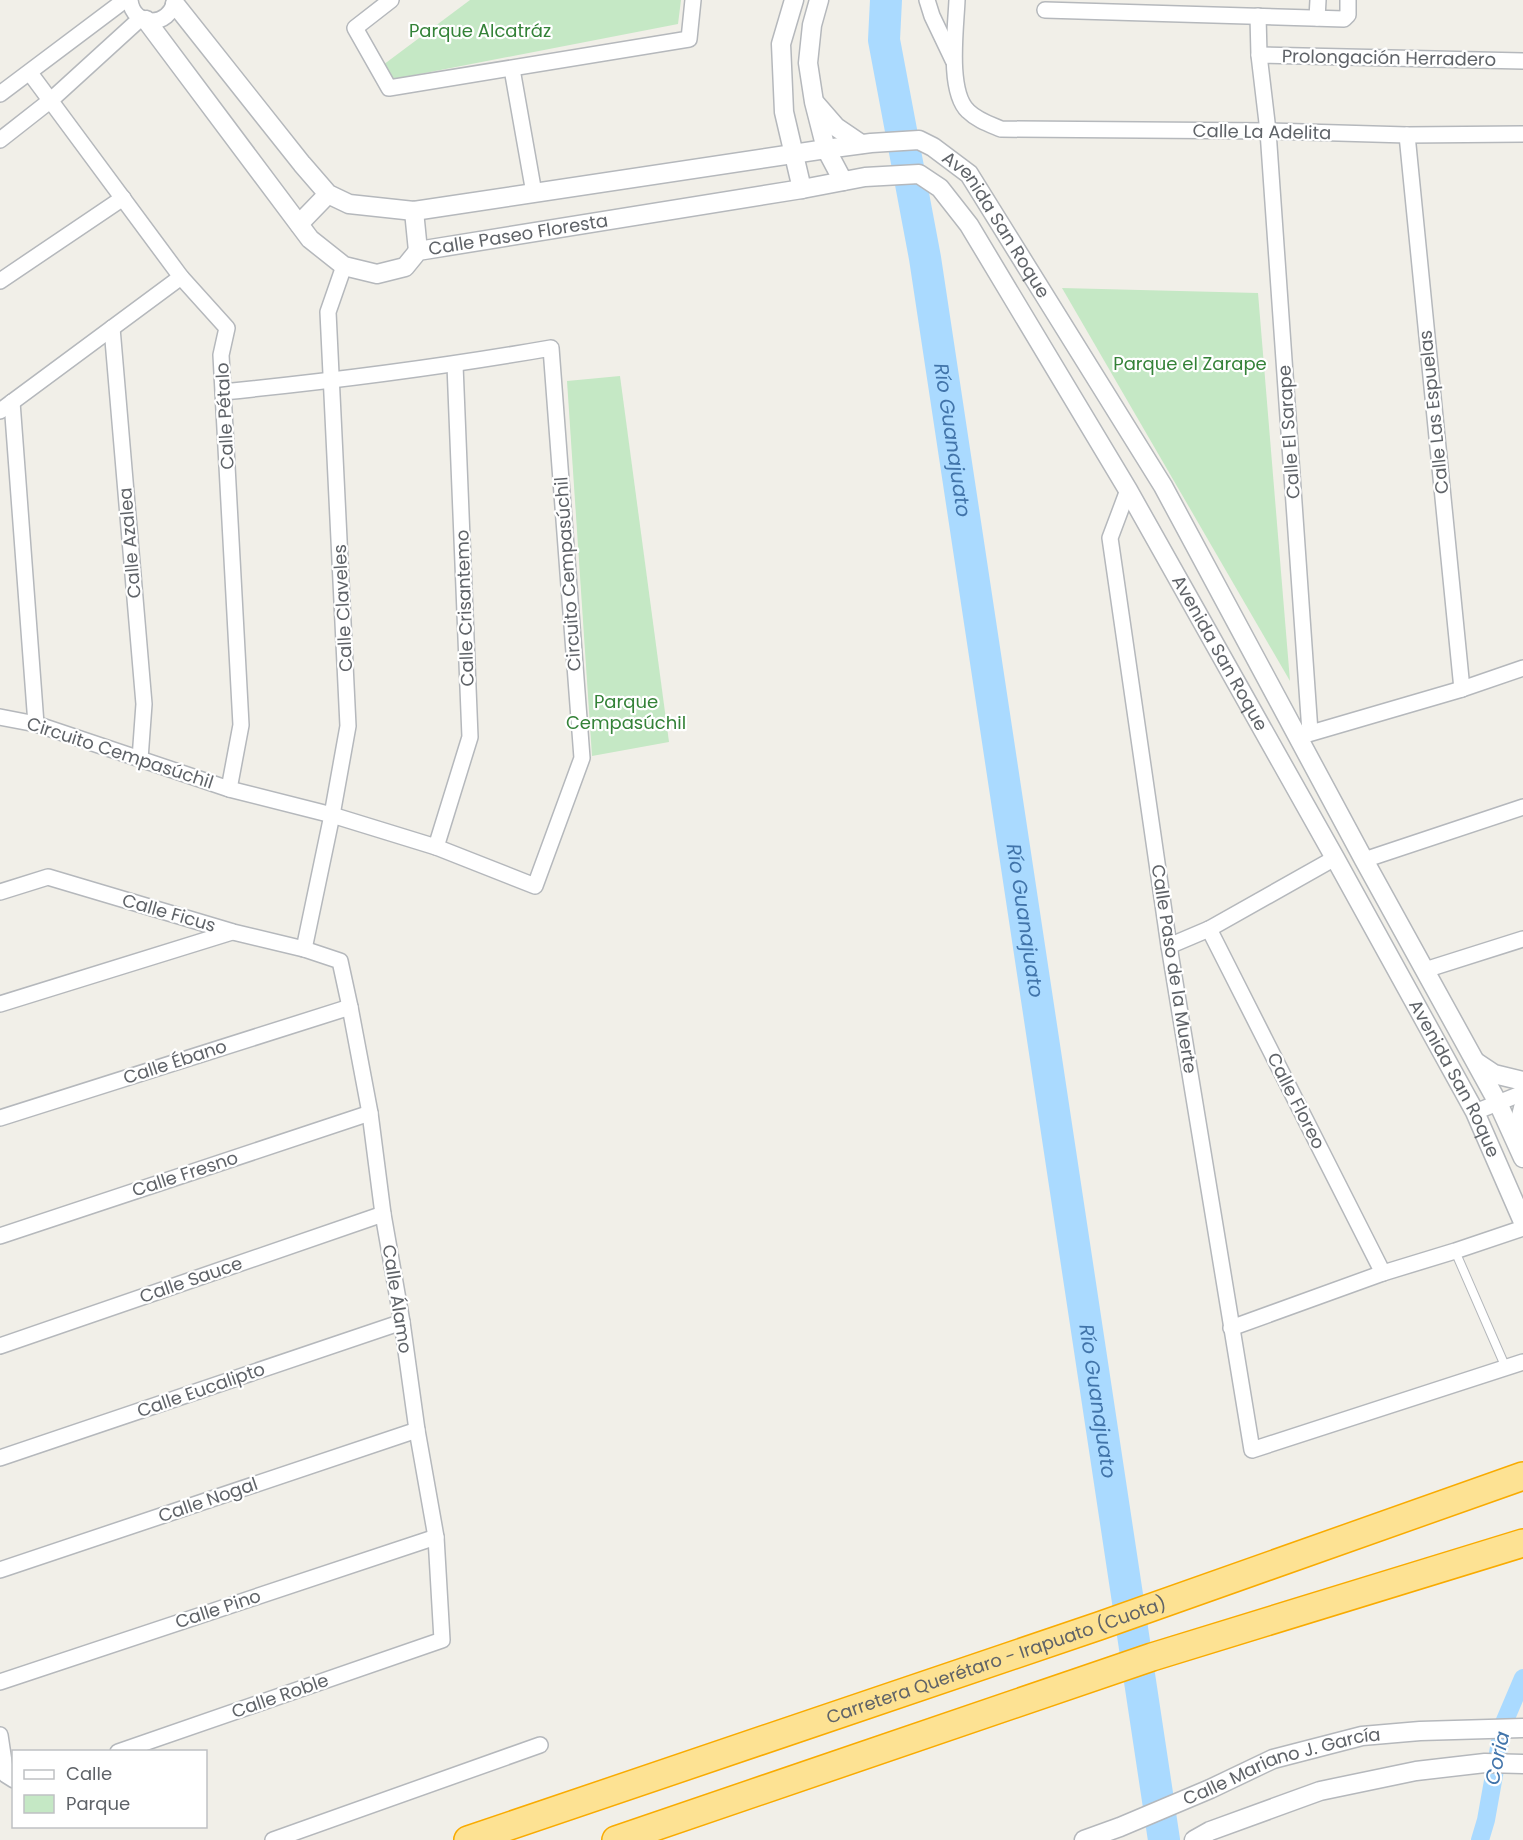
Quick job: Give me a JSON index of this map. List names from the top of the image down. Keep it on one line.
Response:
{"streets":{"highway":["Carretera Querétaro - Irapuato (Cuota)"],"street":["Prolongación Herradero","Calle La Adelita","Avenida San Roque","Calle Paseo Floresta","Calle Las Espuelas","Calle Pétalo","Calle El Sarape","Calle Azalea","Circuito Cempasúchil","Calle Claveles","Calle Crisantemo","Calle Ficus","Calle Paso de la Muerte","Calle Ébano","Calle Floreo","Calle Fresno","Calle Sauce","Calle Álamo","Calle Eucalipto","Calle Nogal","Calle Pino","Calle Roble","Calle Mariano J. García"]},"crossings":[["Prolongación Herradero","Calle La Adelita"],["Prolongación Herradero","Calle El Sarape"],["Calle La Adelita","Calle Las Espuelas"],["Calle La Adelita","Calle El Sarape"],["Avenida San Roque","Calle Paseo Floresta"],["Avenida San Roque","Calle El Sarape"],["Avenida San Roque","Calle Paso de la Muerte"],["Calle Paseo Floresta","Calle Claveles"],["Calle Pétalo","Circuito Cempasúchil"],["Calle Azalea","Circuito Cempasúchil"],["Circuito Cempasúchil","Calle Claveles"],["Circuito Cempasúchil","Calle Crisantemo"],["Calle Claveles","Calle Ficus"],["Calle Ficus","Calle Álamo"],["Calle Ébano","Calle Álamo"],["Calle Fresno","Calle Álamo"],["Calle Sauce","Calle Álamo"],["Calle Álamo","Calle Eucalipto"],["Calle Álamo","Calle Nogal"],["Calle Álamo","Calle Pino"],["Calle Álamo","Calle Roble"]],"water":["Río Guanajuato","Coria"],"parks":["Parque Alcatráz","Parque el Zarape","Parque Cempasúchil"],"legend":["Calle","Parque"]}
